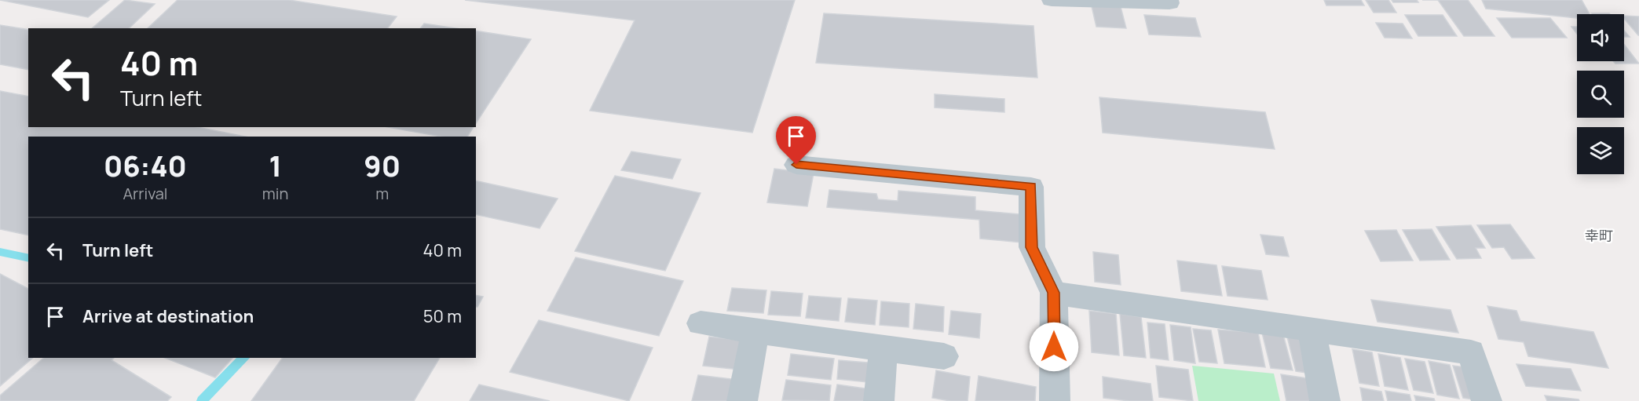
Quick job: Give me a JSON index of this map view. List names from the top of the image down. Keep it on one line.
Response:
{"districts":["幸町"],"page":{"turn":["40 m","Turn left"],"eta":["06:40","Arrival","1","min","90","m"],"list":[{"name":"Turn left","value":"40 m"},{"name":"Arrive at destination","value":"50 m"}]}}
